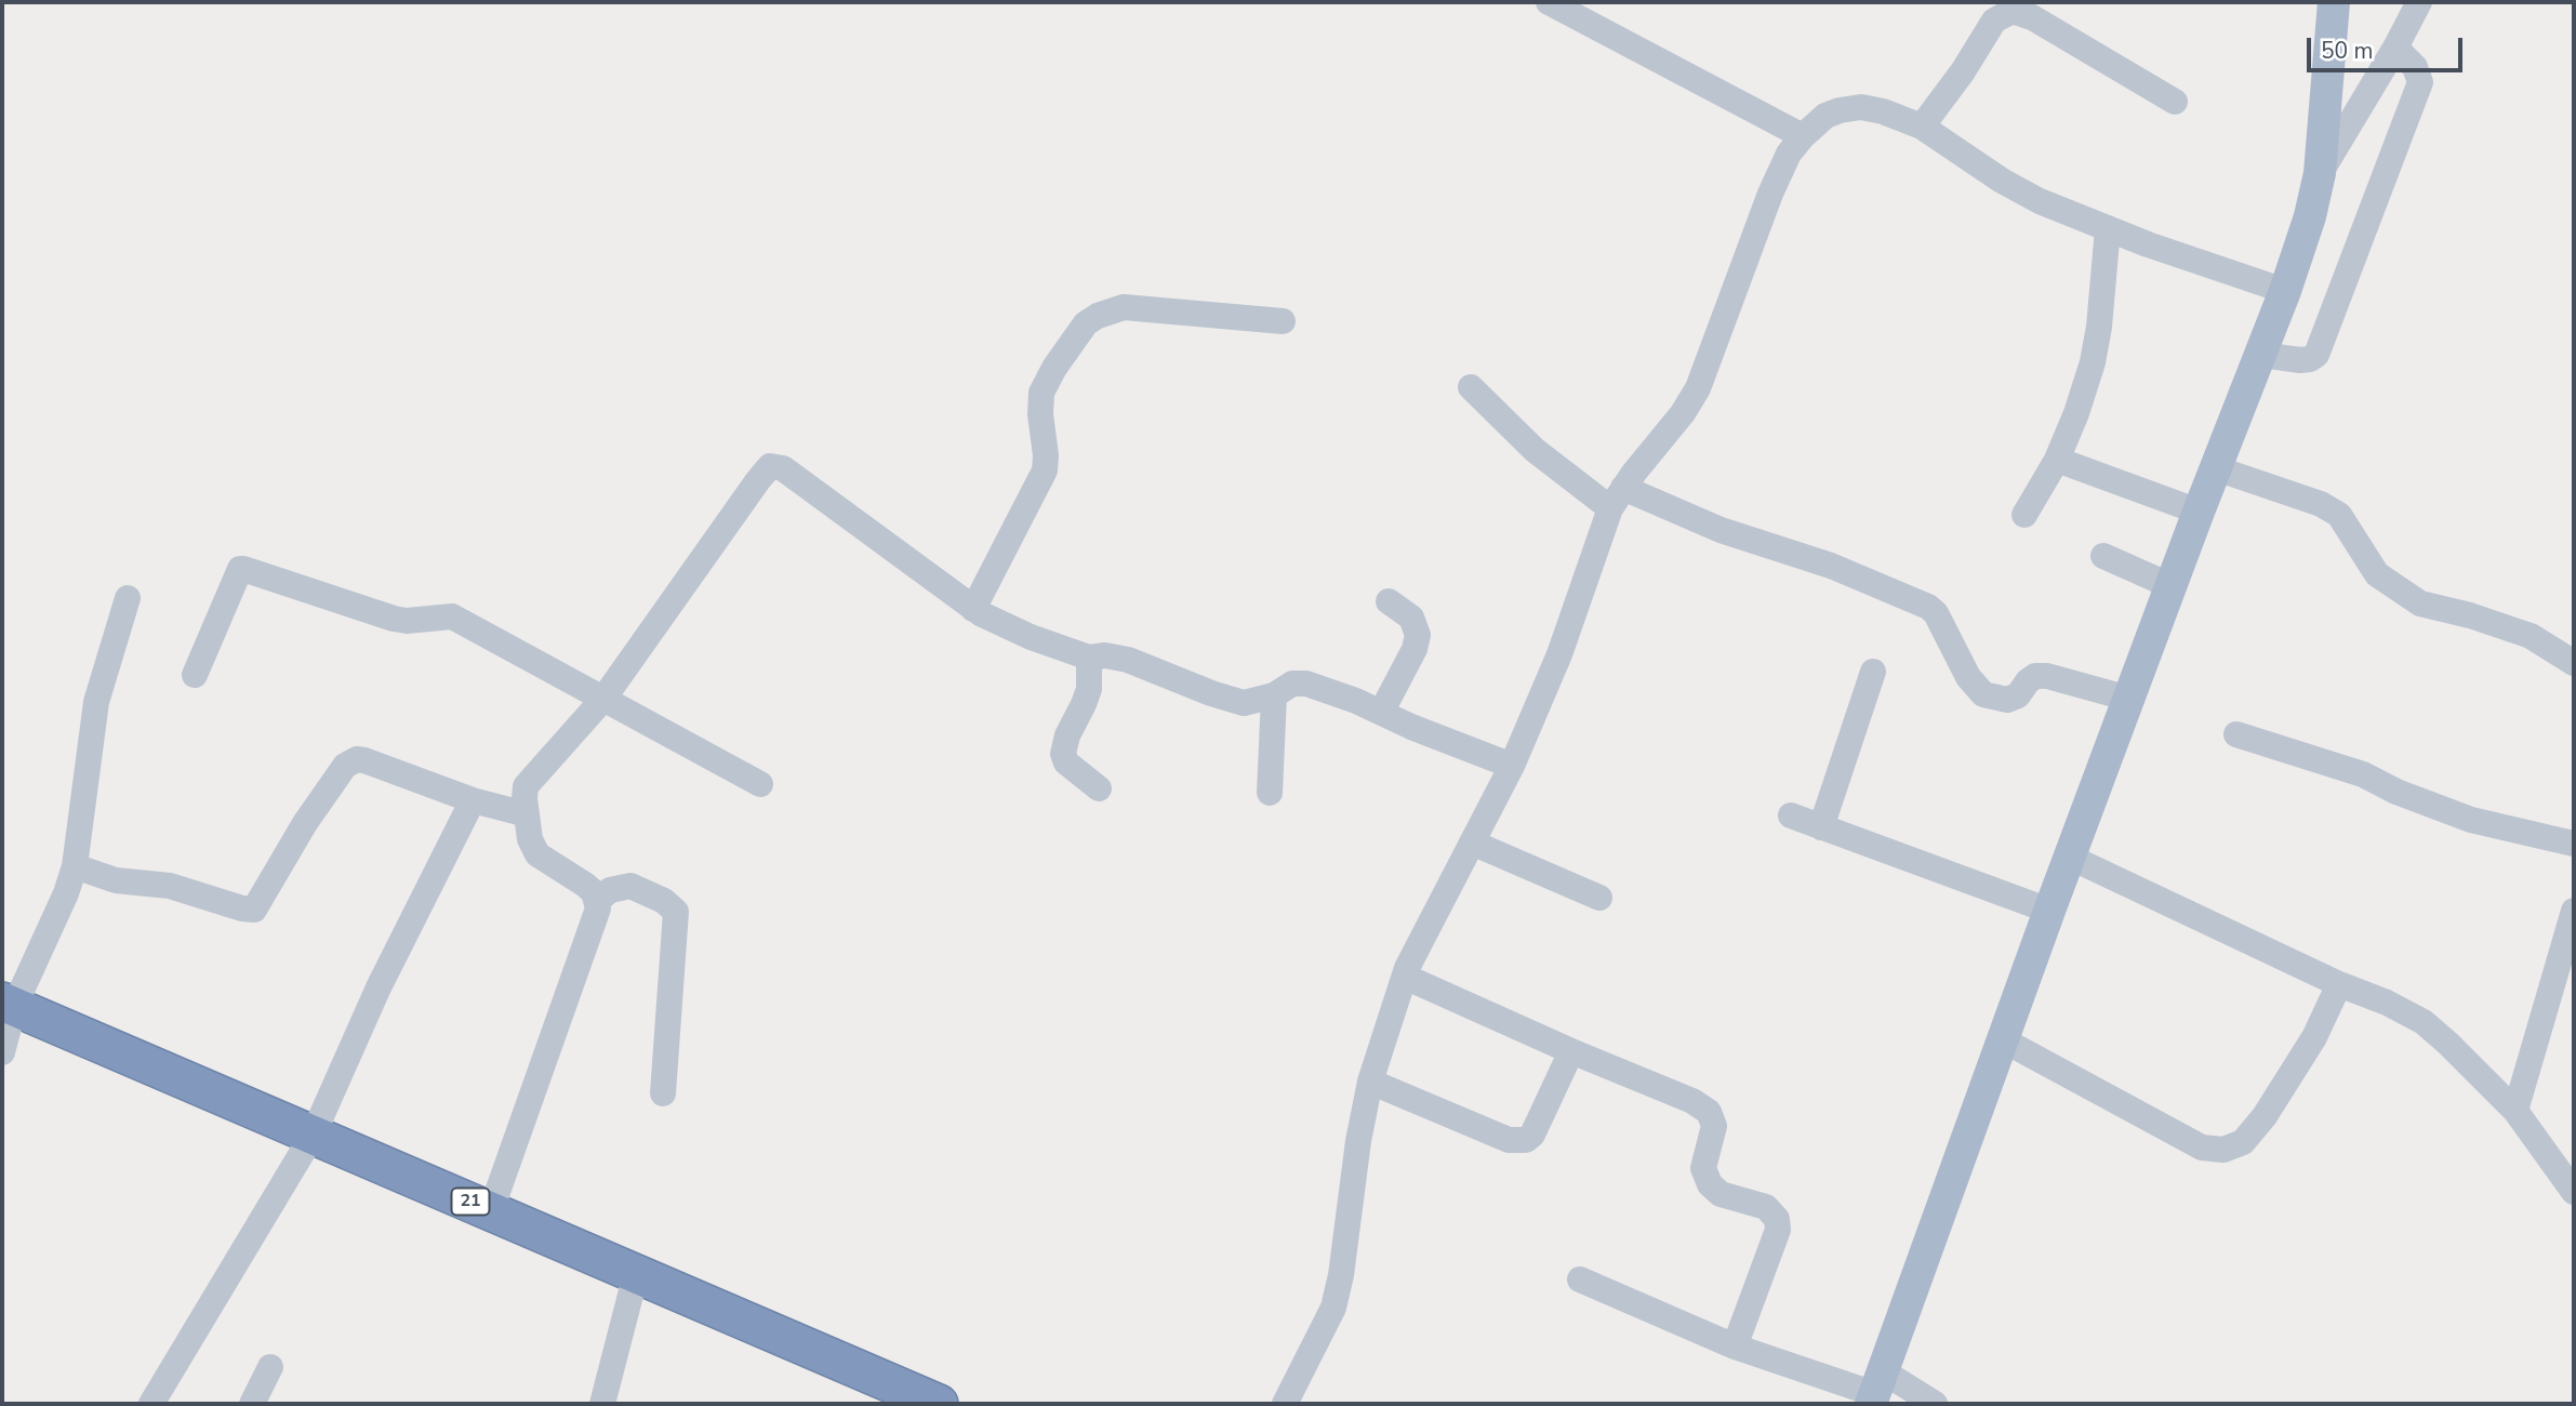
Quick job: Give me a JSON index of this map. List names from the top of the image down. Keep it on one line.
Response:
{"streets":{"highway":["21"]},"scale_bar":"50 m"}
